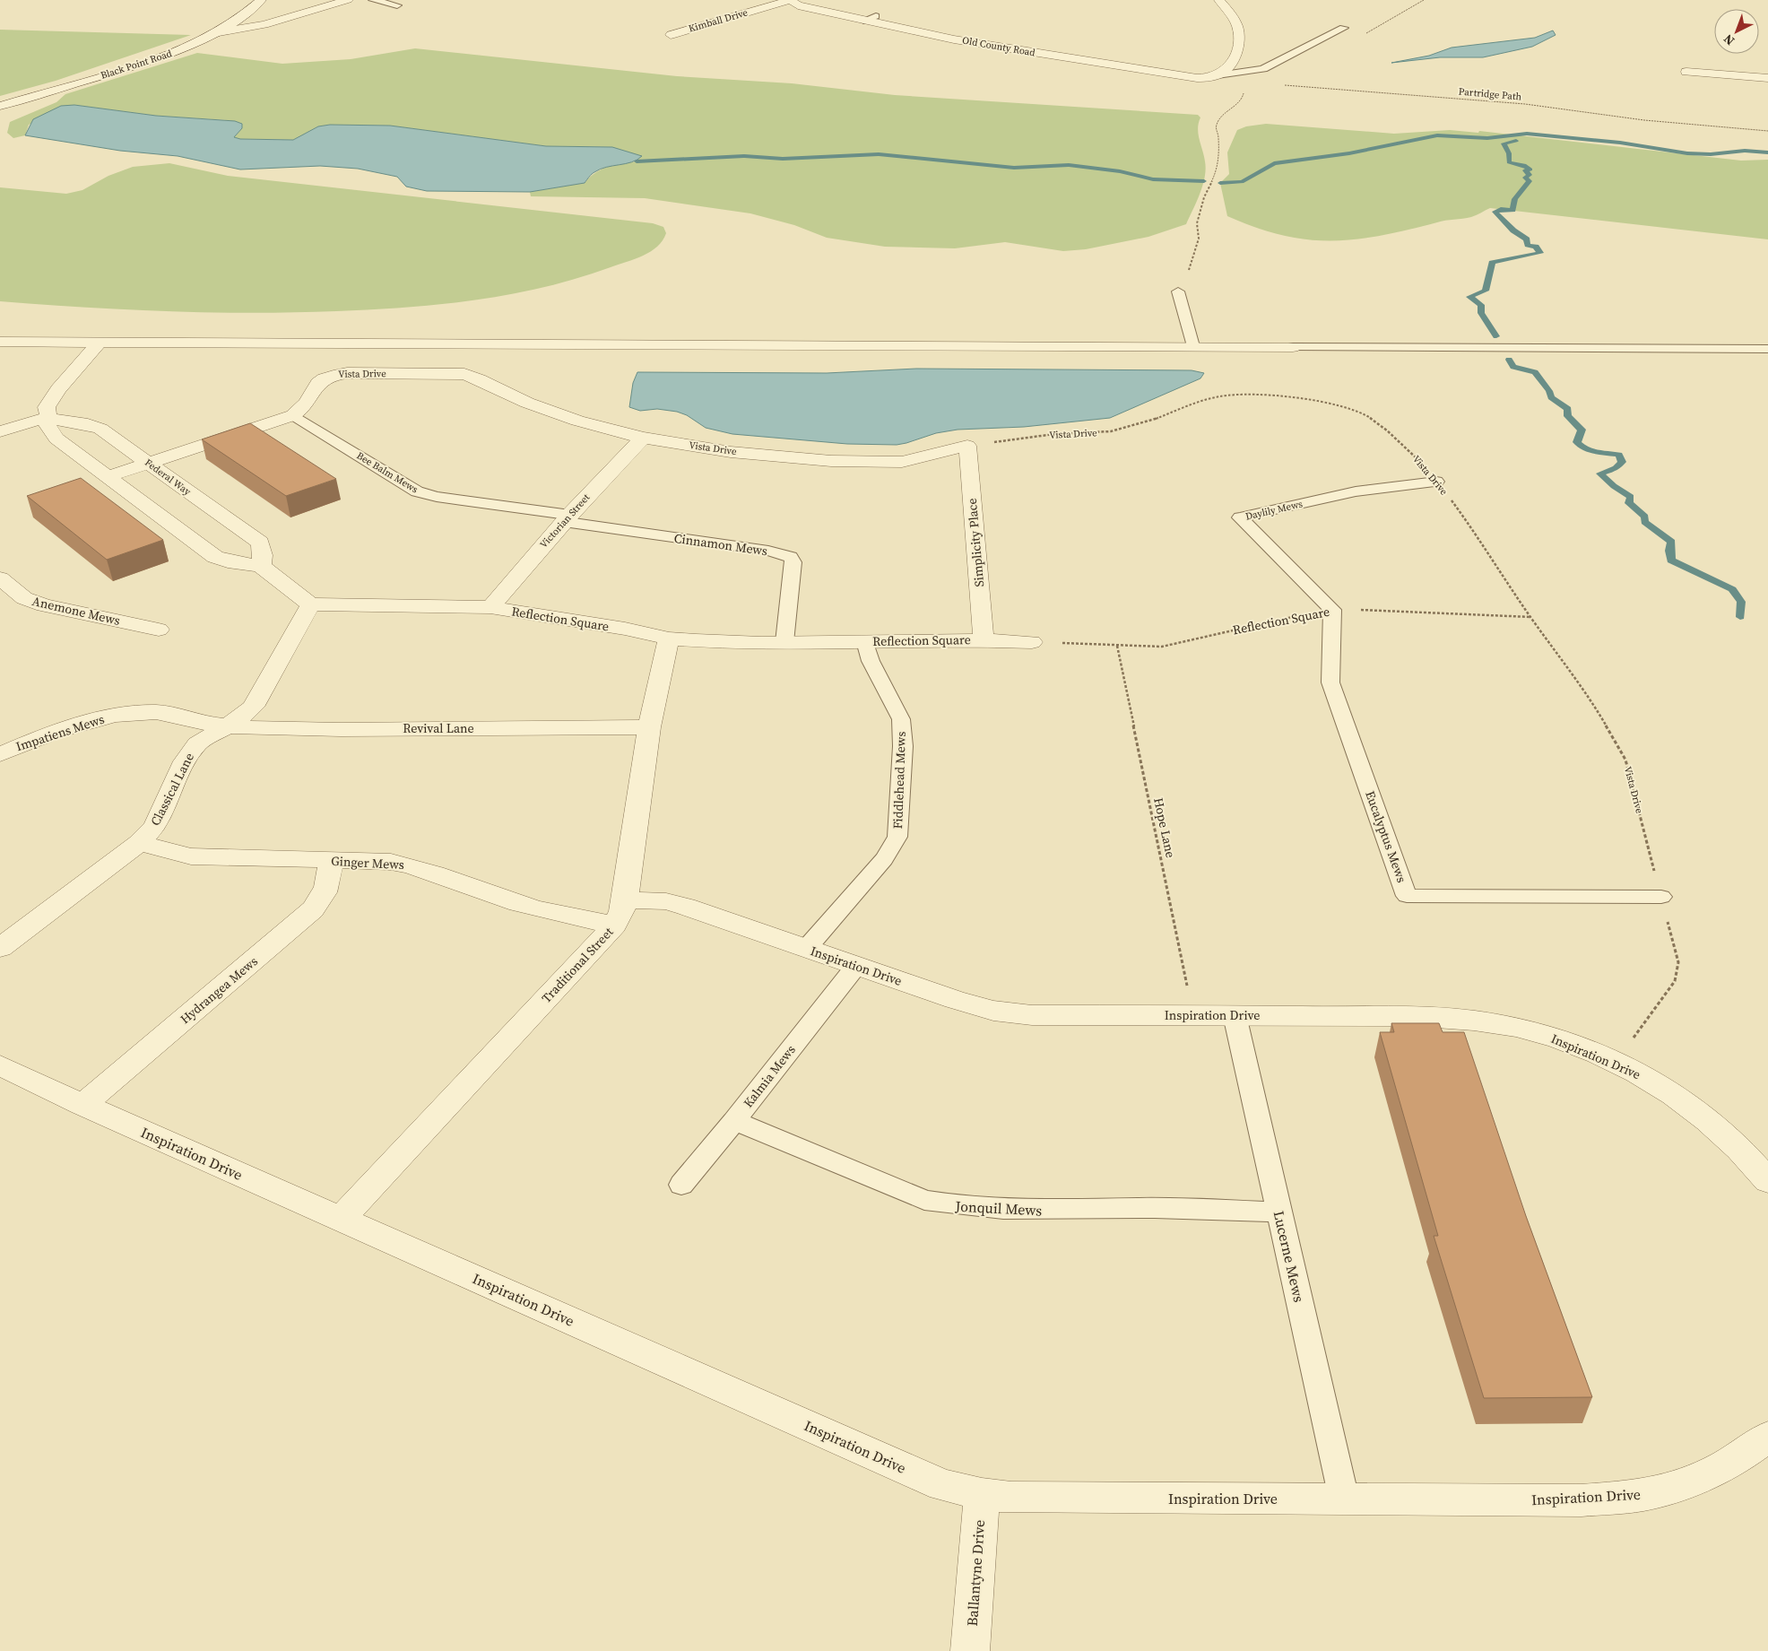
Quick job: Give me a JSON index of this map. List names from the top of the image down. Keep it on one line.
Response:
{"streets":{"street":["Kimball Drive","Old County Road","Black Point Road","Vista Drive","Federal Way","Victorian Street","Simplicity Place","Anemone Mews","Reflection Square","Revival Lane","Impatiens Mews","Classical Lane","Ginger Mews","Traditional Street","Inspiration Drive","Hydrangea Mews","Ballantyne Drive"],"lane":["Bee Balm Mews","Daylily Mews","Cinnamon Mews","Fiddlehead Mews","Eucalyptus Mews","Kalmia Mews","Jonquil Mews","Lucerne Mews"],"path":["Partridge Path","Hope Lane"]},"crossings":[["Kimball Drive","Old County Road"],["Vista Drive","Bee Balm Mews"],["Vista Drive","Federal Way"],["Vista Drive","Daylily Mews"],["Vista Drive","Victorian Street"],["Vista Drive","Simplicity Place"],["Vista Drive","Reflection Square"],["Vista Drive","Eucalyptus Mews"],["Vista Drive","Inspiration Drive"],["Bee Balm Mews","Victorian Street"],["Bee Balm Mews","Cinnamon Mews"],["Daylily Mews","Reflection Square"],["Daylily Mews","Eucalyptus Mews"],["Victorian Street","Cinnamon Mews"],["Victorian Street","Reflection Square"],["Simplicity Place","Reflection Square"],["Cinnamon Mews","Reflection Square"],["Reflection Square","Fiddlehead Mews"],["Reflection Square","Classical Lane"],["Reflection Square","Hope Lane"],["Reflection Square","Eucalyptus Mews"],["Revival Lane","Impatiens Mews"],["Revival Lane","Classical Lane"],["Impatiens Mews","Classical Lane"],["Fiddlehead Mews","Inspiration Drive"],["Classical Lane","Ginger Mews"],["Hope Lane","Inspiration Drive"],["Ginger Mews","Traditional Street"],["Ginger Mews","Inspiration Drive"],["Ginger Mews","Hydrangea Mews"],["Traditional Street","Inspiration Drive"],["Inspiration Drive","Hydrangea Mews"],["Inspiration Drive","Kalmia Mews"],["Inspiration Drive","Lucerne Mews"],["Inspiration Drive","Ballantyne Drive"],["Kalmia Mews","Jonquil Mews"],["Jonquil Mews","Lucerne Mews"]],"north":"bottom left"}
